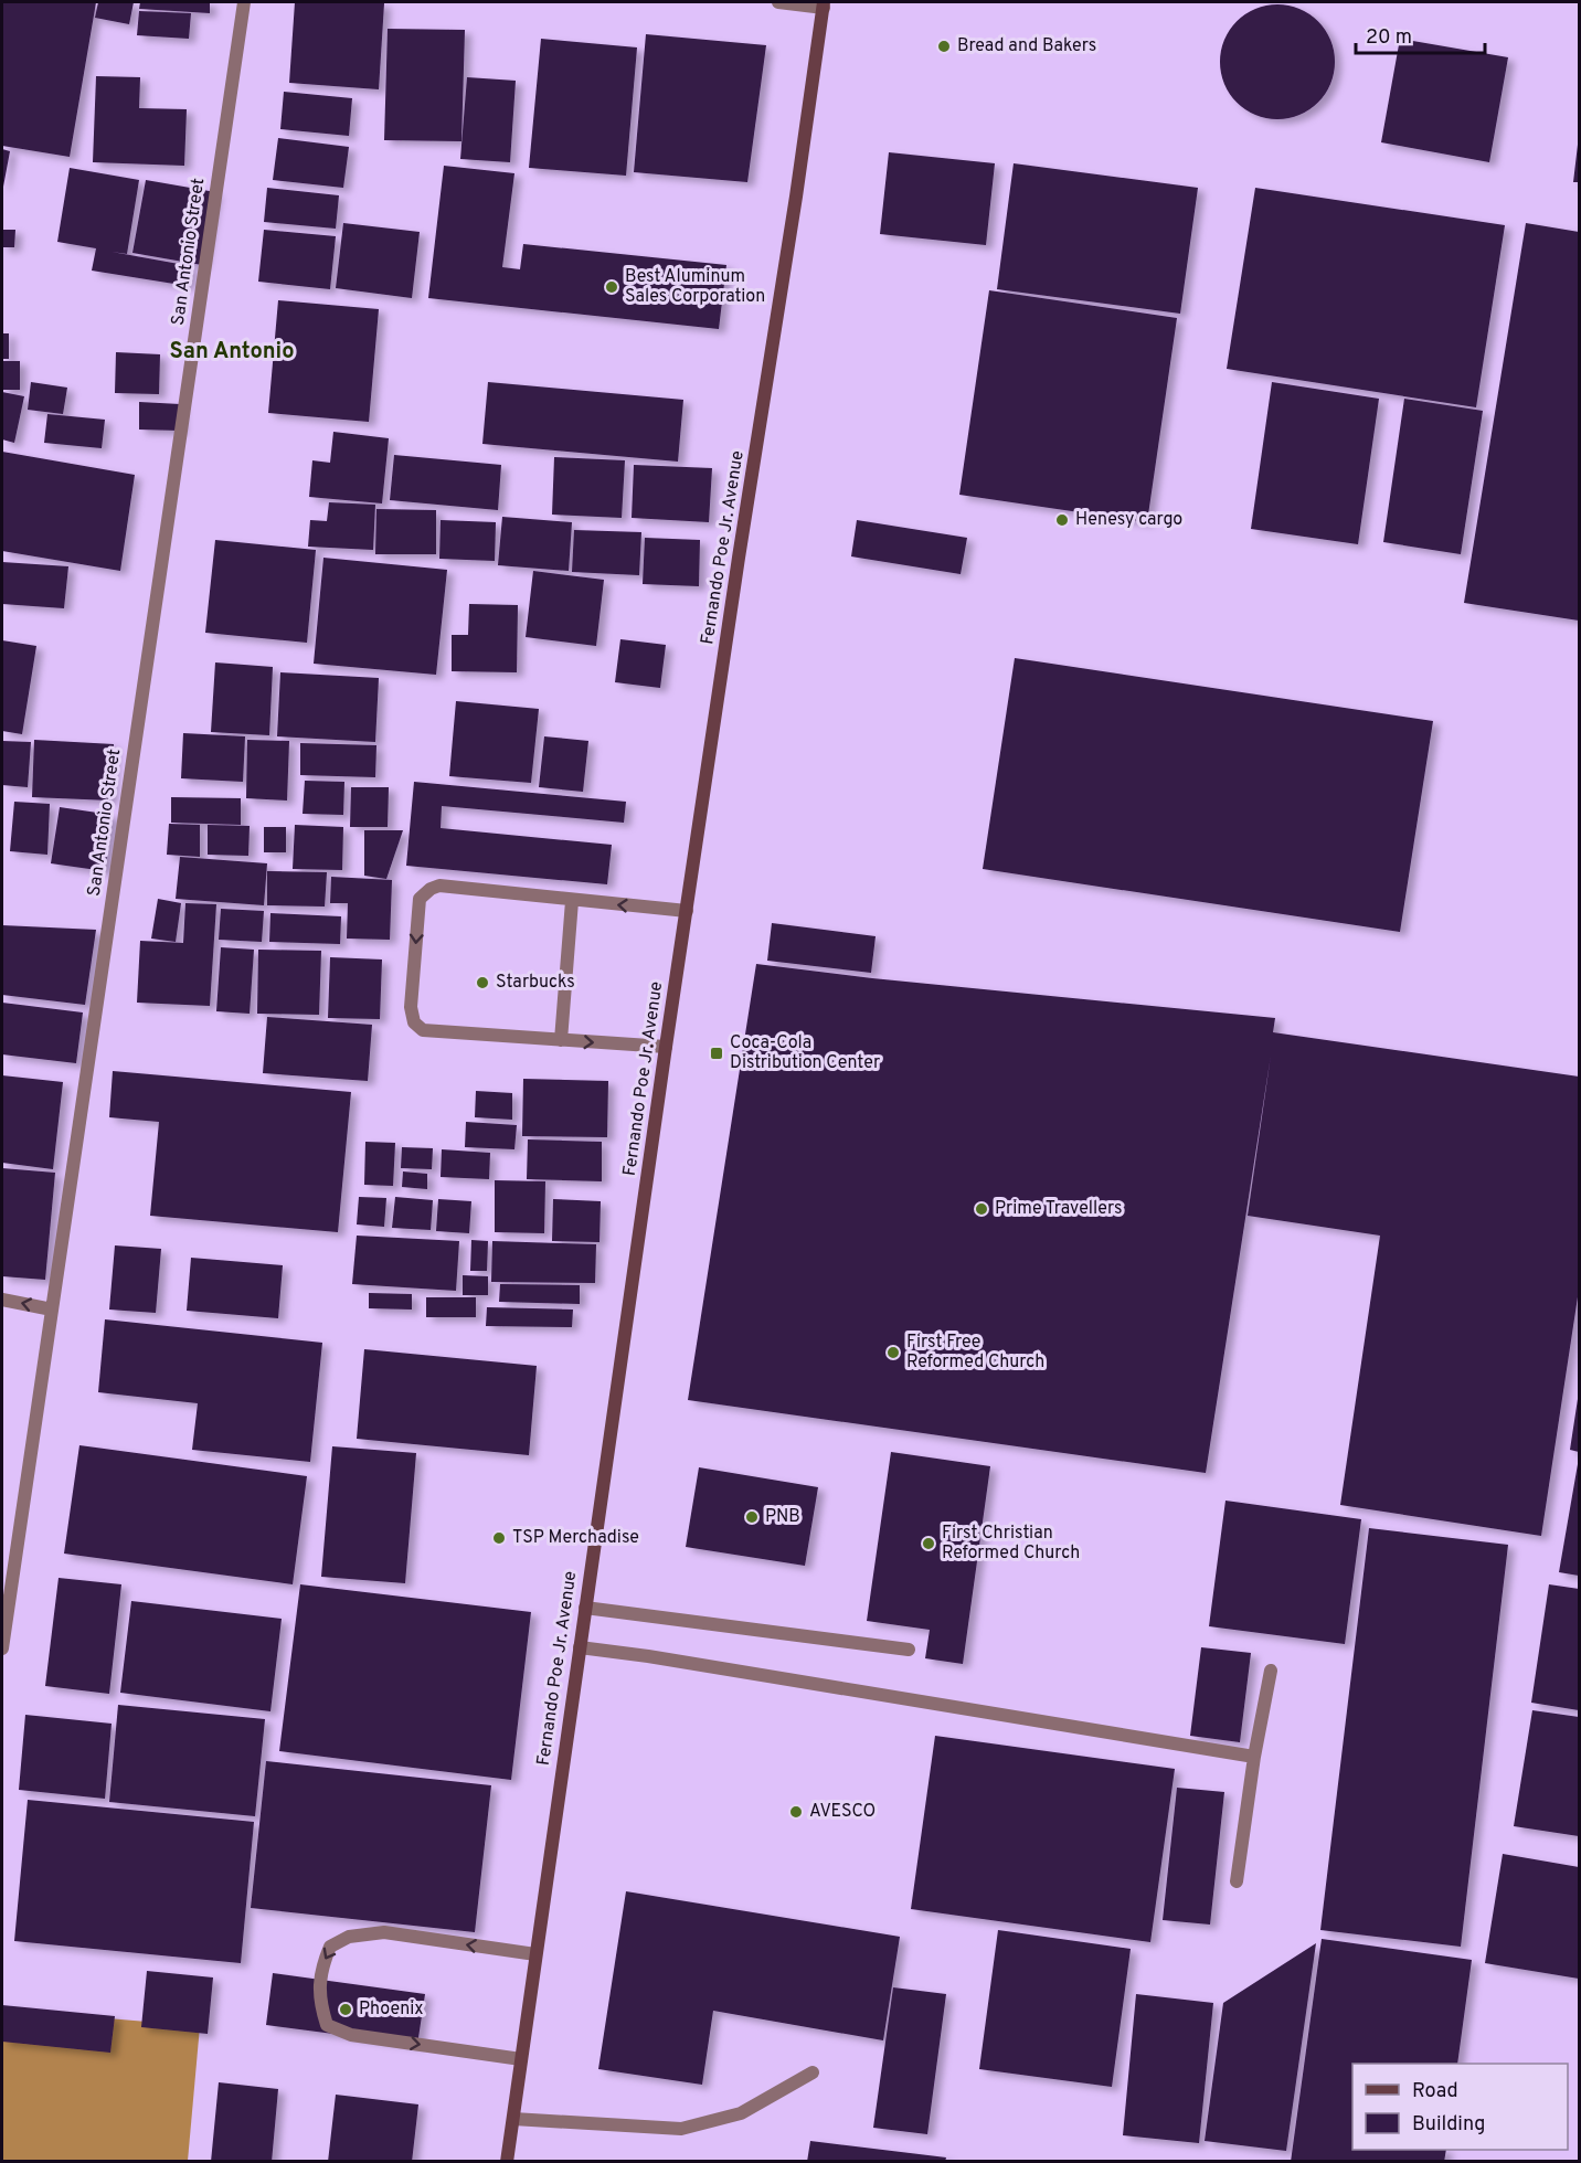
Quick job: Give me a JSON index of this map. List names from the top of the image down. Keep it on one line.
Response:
{"streets":{"main road":["Fernando Poe Jr. Avenue"],"street":["San Antonio Street"]},"districts":["San Antonio"],"places":{"other":["Bread and Bakers","Best Aluminum Sales Corporation","Henesy cargo","Starbucks","Prime Travellers","First Free Reformed Church","PNB","TSP Merchadise","First Christian Reformed Church","AVESCO","Phoenix"],"transit":["Coca-Cola Distribution Center"]},"legend":["Road","Building"],"scale_bar":"20 m"}
